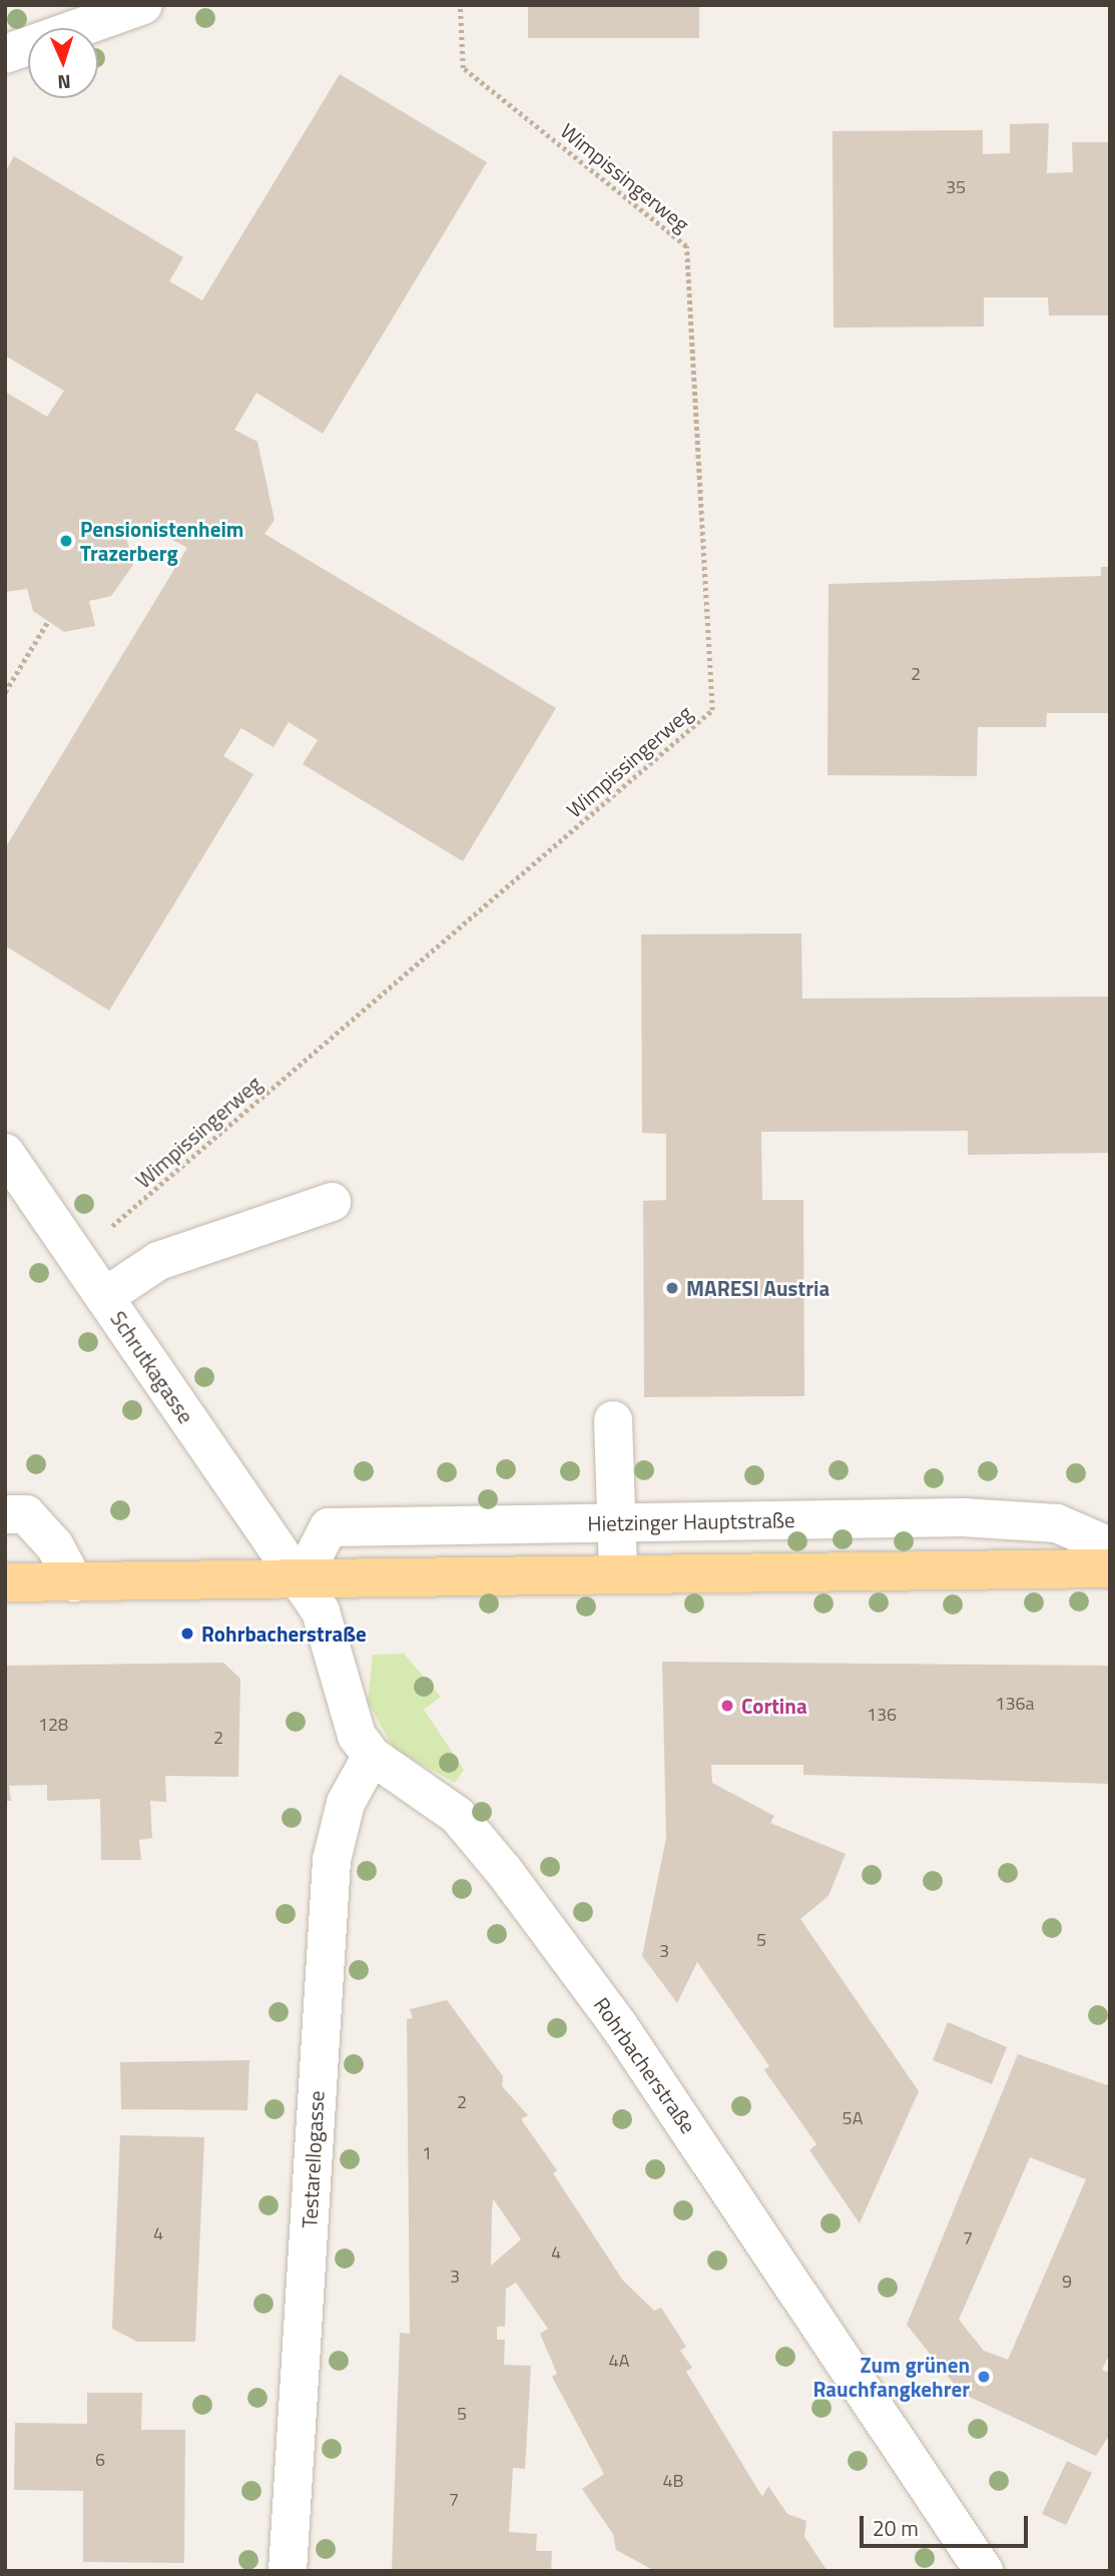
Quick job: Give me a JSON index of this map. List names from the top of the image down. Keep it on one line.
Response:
{"streets":{"street":["Schrutkagasse","Hietzinger Hauptstraße","Rohrbacherstraße","Testarellogasse"],"path":["Wimpissingerweg"]},"crossings":[["Wimpissingerweg","Schrutkagasse"],["Schrutkagasse","Hietzinger Hauptstraße"],["Schrutkagasse","Rohrbacherstraße"],["Hietzinger Hauptstraße","Rohrbacherstraße"],["Rohrbacherstraße","Testarellogasse"]],"places":["Pensionistenheim Trazerberg","MARESI Austria","Rohrbacherstraße","Cortina","Zum grünen Rauchfangkehrer"],"house_numbers":["35","2","136a","136","128","2","5","3","2","5A","1","4","7","4","3","9","4A","5","6","4B","7"],"scale_bar":"20 m","north":"bottom"}
